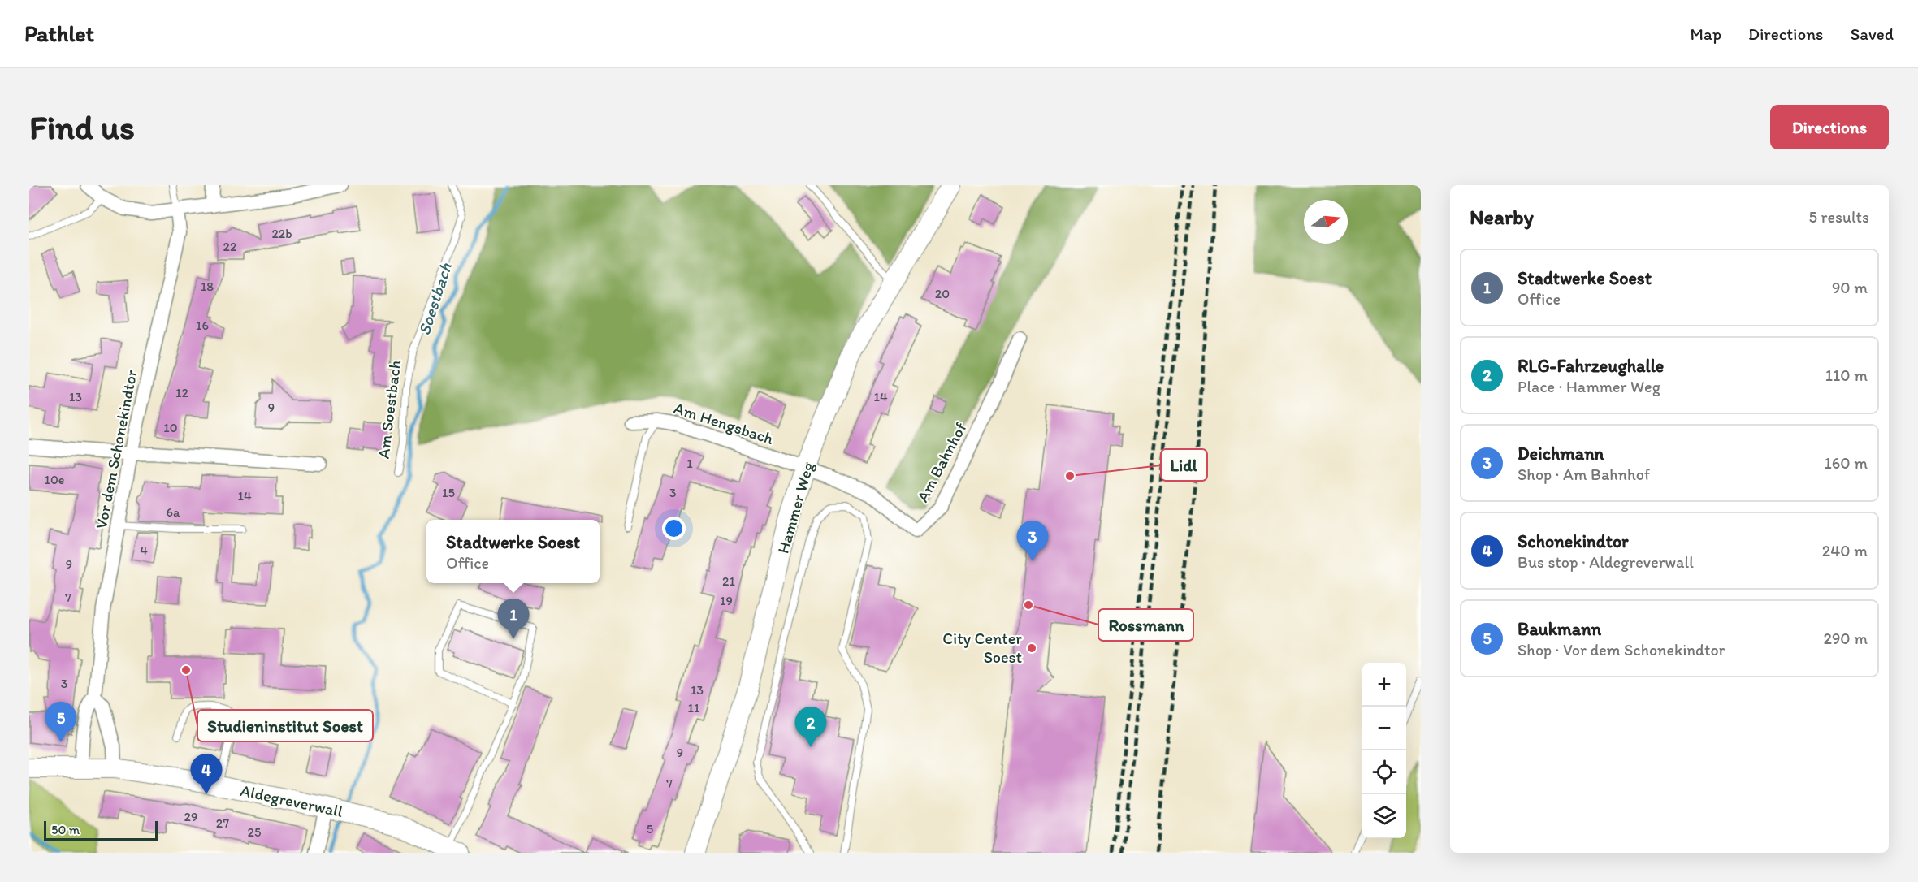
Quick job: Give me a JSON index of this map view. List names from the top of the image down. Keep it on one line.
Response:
{"streets":{"street":["Am Hengsbach","Vor dem Schonekindtor","Am Bahnhof","Hammer Weg","Aldegreverwall"],"lane":["Am Soestbach"]},"crossings":[["Am Hengsbach","Am Bahnhof"],["Am Hengsbach","Hammer Weg"],["Vor dem Schonekindtor","Aldegreverwall"],["Am Bahnhof","Hammer Weg"]],"water":["Soestbach"],"places":["Lidl","Rossmann","City Center Soest","Studieninstitut Soest"],"house_numbers":["22b","22","18","20","16","12","13","14","9","10","1","10e","15","3","14","6a","4","9","21","7","19","3","13","11","9","7","29","27","5","25"],"scale_bar":"50 m","north":"right","page":{"header":"Pathlet","nav":["Map","Directions","Saved"],"buttons":"Directions","title":"Find us","heading":["Nearby","5 results"],"list":[{"mark":"1","name":"Stadtwerke Soest","note":"Office","value":"90 m"},{"mark":"2","name":"RLG-Fahrzeughalle","note":"Place · Hammer Weg","value":"110 m"},{"mark":"3","name":"Deichmann","note":"Shop · Am Bahnhof","value":"160 m"},{"mark":"4","name":"Schonekindtor","note":"Bus stop · Aldegreverwall","value":"240 m"},{"mark":"5","name":"Baukmann","note":"Shop · Vor dem Schonekindtor","value":"290 m"}],"popup":["Stadtwerke Soest","Office"],"pins":["3","1","5","2","4"],"map_buttons":["+","−"],"scale":"50 m"}}
